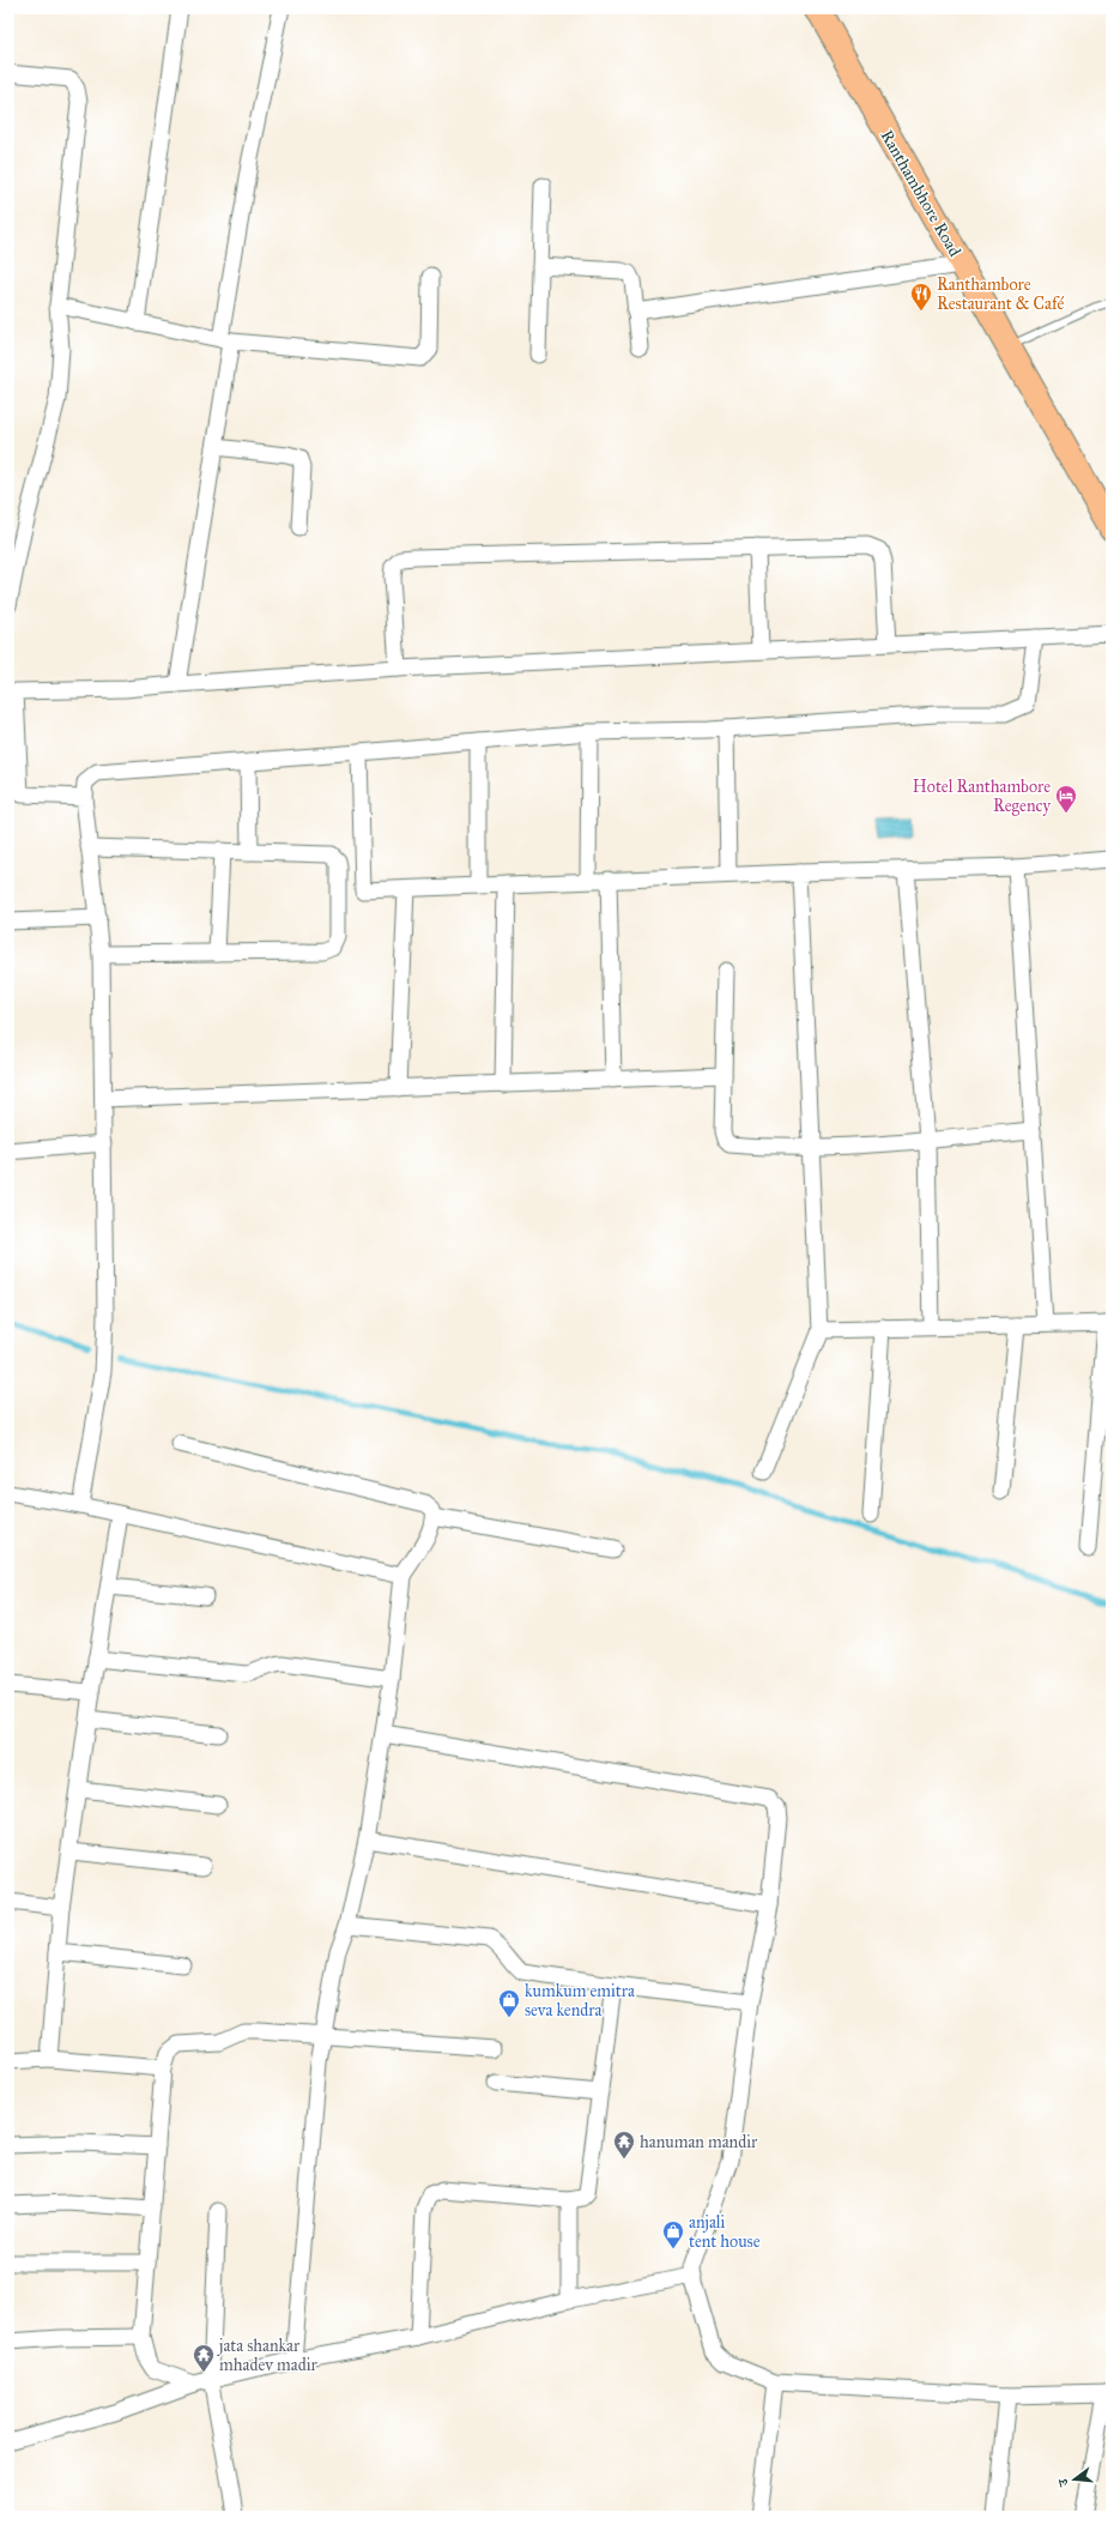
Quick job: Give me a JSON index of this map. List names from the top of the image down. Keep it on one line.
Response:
{"streets":{"main road":["Ranthambhore Road"]},"places":{"restaurant":["Ranthambore Restaurant & Café"],"hotel":["Hotel Ranthambore Regency"],"shop":["kumkum emitra seva kendra","anjali tent house"],"temple":["hanuman mandir","jata shankar mhadev madir"]},"north":"left"}
